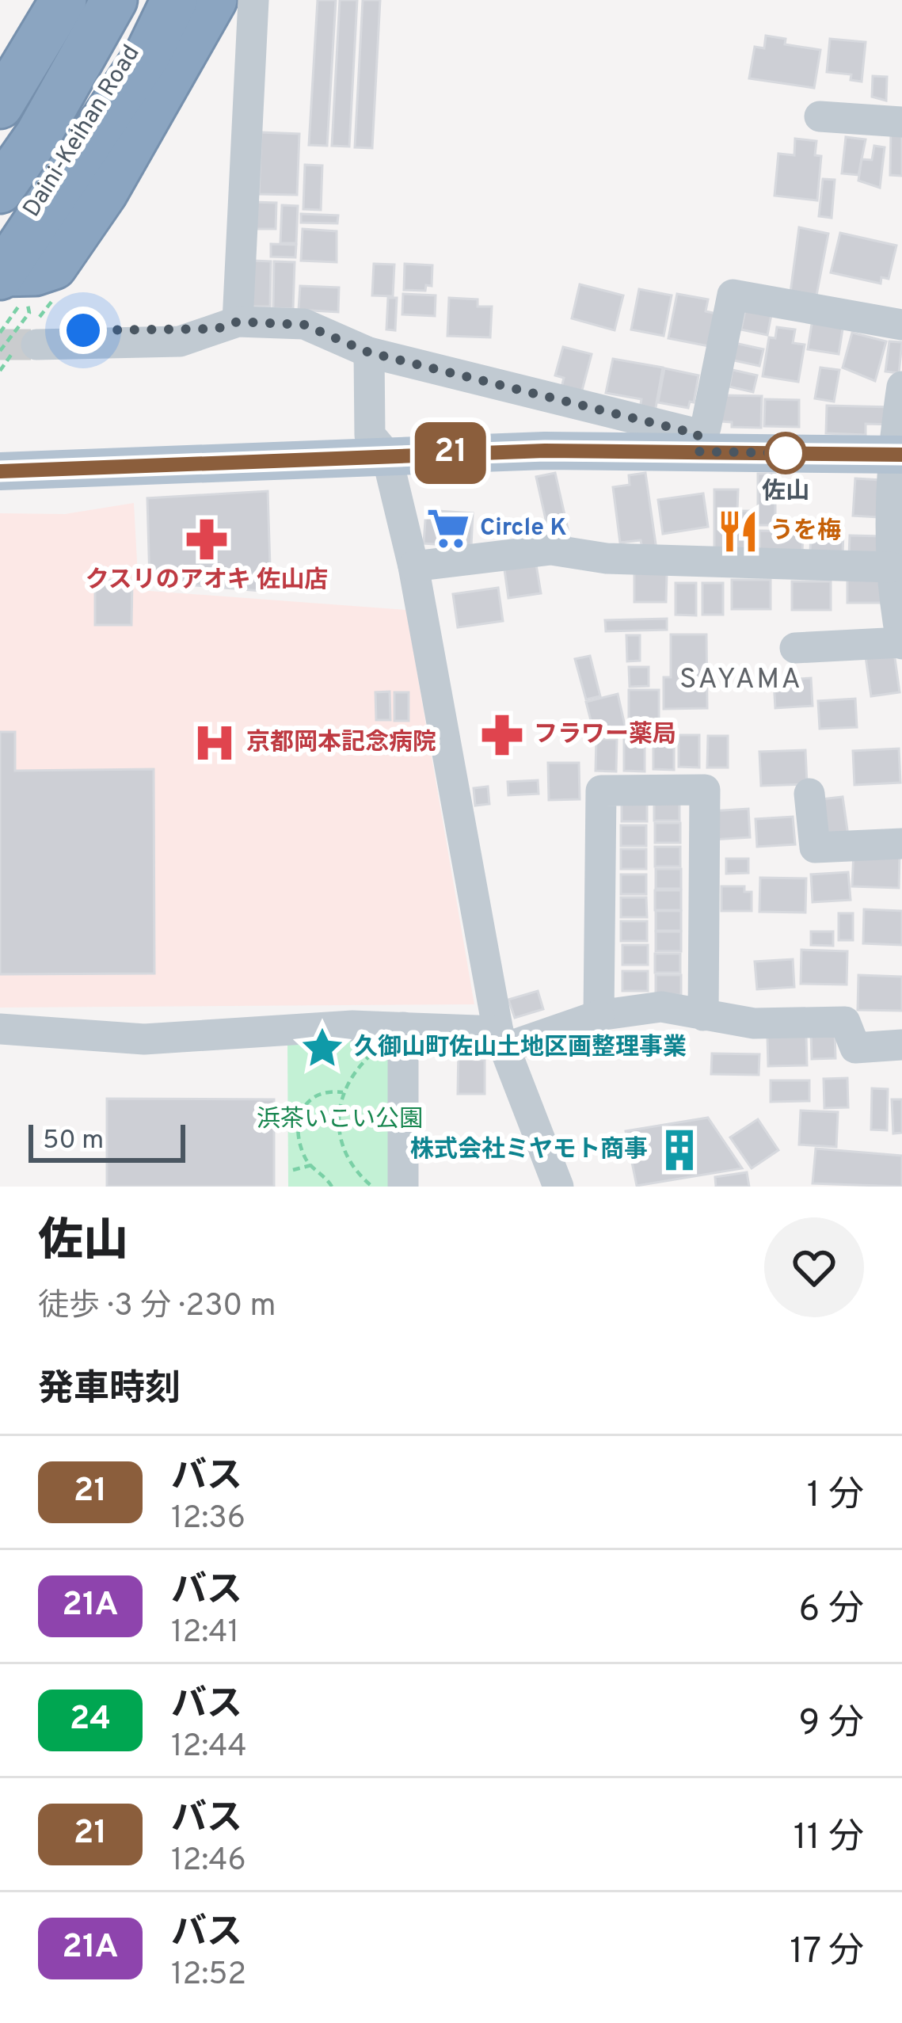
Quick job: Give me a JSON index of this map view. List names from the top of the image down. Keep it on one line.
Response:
{"streets":{"highway":["Daini-Keihan Road"]},"districts":["SAYAMA"],"parks":["浜茶いこい公園"],"places":{"other":["佐山"],"supermarket":["Circle K"],"restaurant":["うを梅"],"pharmacy":["クスリのアオキ 佐山店","フラワー薬局"],"hospital":["京都岡本記念病院"],"place":["久御山町佐山土地区画整理事業"],"building":["株式会社ミヤモト商事"]},"lines":["bus line 21"],"scale_bar":"50 m","page":{"on_map":"21","scale":"50 m","heading":[["佐山","徒歩 · 3 分 · 230 m"],"発車時刻"],"list":[{"mark":"21","name":"バス","note":"12:36","value":"1 分"},{"mark":"21A","name":"バス","note":"12:41","value":"6 分"},{"mark":"24","name":"バス","note":"12:44","value":"9 分"},{"mark":"21","name":"バス","note":"12:46","value":"11 分"},{"mark":"21A","name":"バス","note":"12:52","value":"17 分"}]}}
